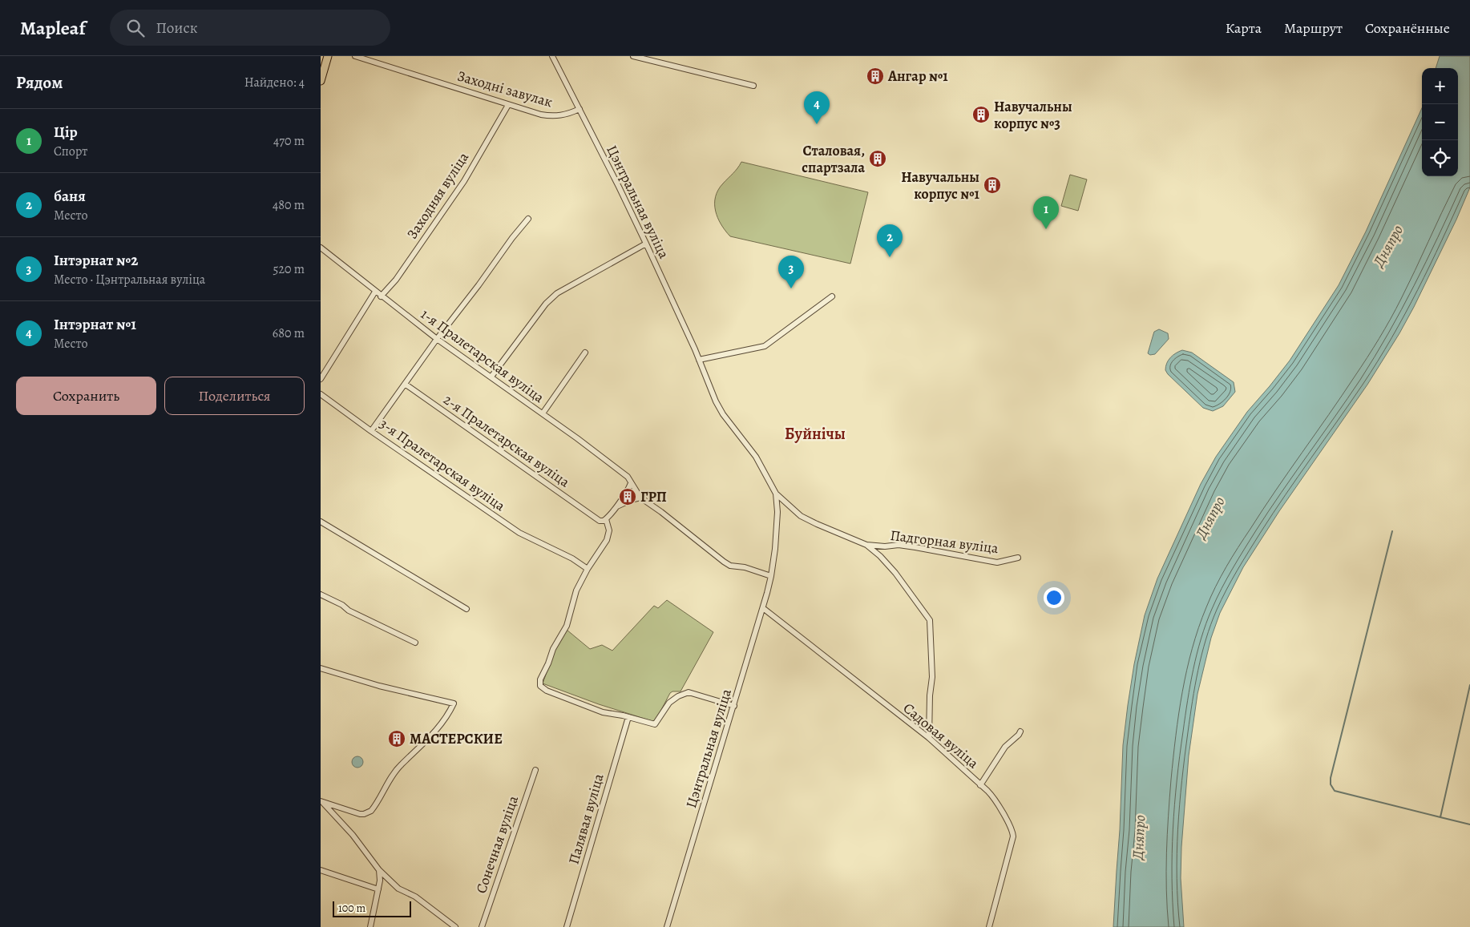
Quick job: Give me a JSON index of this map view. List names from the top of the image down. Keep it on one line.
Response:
{"streets":{"street":["Заходні завулак","Заходняя вуліца","Цэнтральная вуліца","1-я Пралетарская вуліца","2-я Пралетарская вуліца","3-я Пралетарская вуліца","Падгорная вуліца","Садовая вуліца","Палявая вуліца","Сонечная вуліца"]},"crossings":[["Заходні завулак","Заходняя вуліца"],["Заходні завулак","Цэнтральная вуліца"],["Заходняя вуліца","1-я Пралетарская вуліца"],["Цэнтральная вуліца","Падгорная вуліца"],["Цэнтральная вуліца","Садовая вуліца"],["Падгорная вуліца","Садовая вуліца"]],"districts":["Буйнічы"],"water":["Дняпро"],"places":{"building":["Ангар №1","Навучальны корпус №3","Сталовая, спартзала","Навучальны корпус №1","ГРП","МАСТЕРСКИЕ"]},"scale_bar":"100 m","page":{"header":"Mapleaf","search":"Поиск","nav":["Карта","Маршрут","Сохранённые"],"heading":["Рядом","Найдено: 4"],"map_buttons":["+","−"],"pins":["4","1","2","3"],"list":[{"mark":"1","name":"Цір","note":"Спорт","value":"470 m"},{"mark":"2","name":"баня","note":"Место","value":"480 m"},{"mark":"3","name":"Інтэрнат №2","note":"Место · Цэнтральная вуліца","value":"520 m"},{"mark":"4","name":"Інтэрнат №1","note":"Место","value":"680 m"}],"buttons":["Сохранить","Поделиться"],"scale":"100 m"}}
